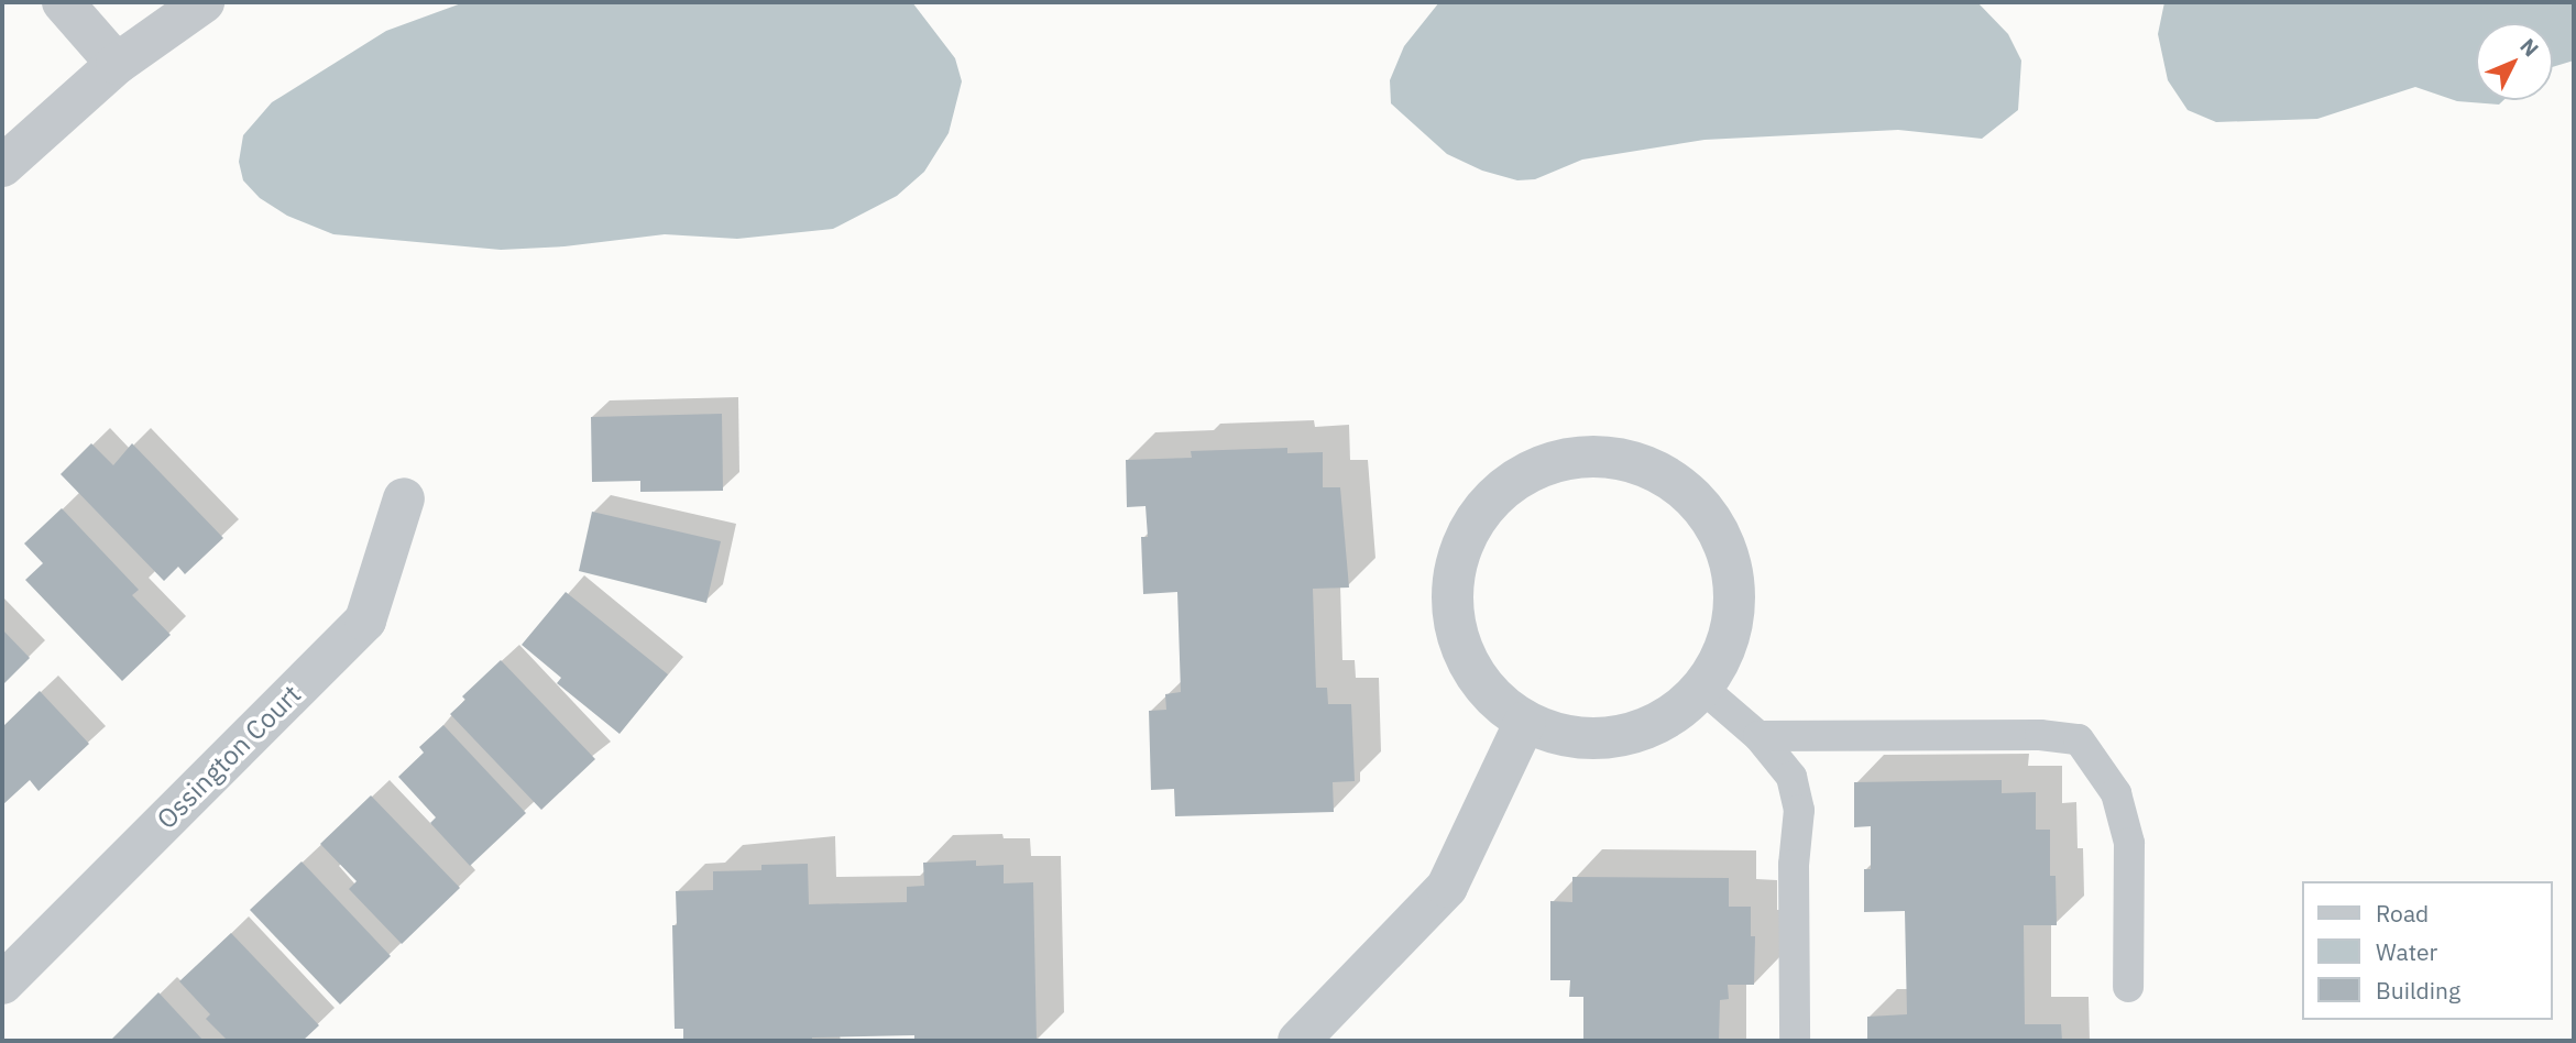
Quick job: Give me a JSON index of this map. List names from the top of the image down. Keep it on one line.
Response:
{"streets":{"street":["Ossington Court"]},"legend":["Road","Water","Building"],"north":"top right"}
